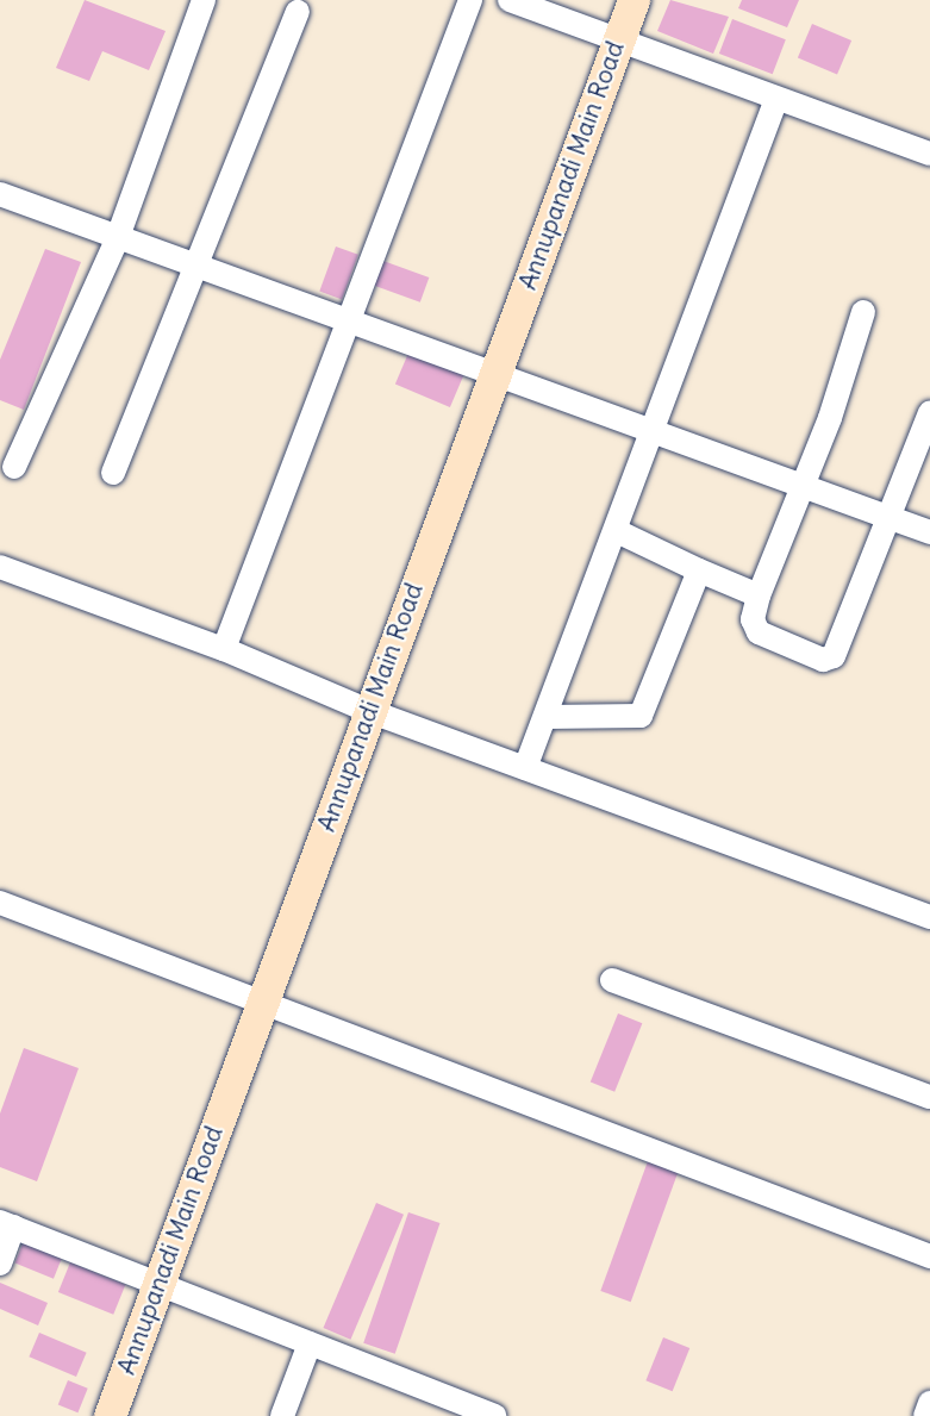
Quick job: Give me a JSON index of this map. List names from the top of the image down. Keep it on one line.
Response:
{"streets":{"street":["Annupanadi Main Road"]}}
